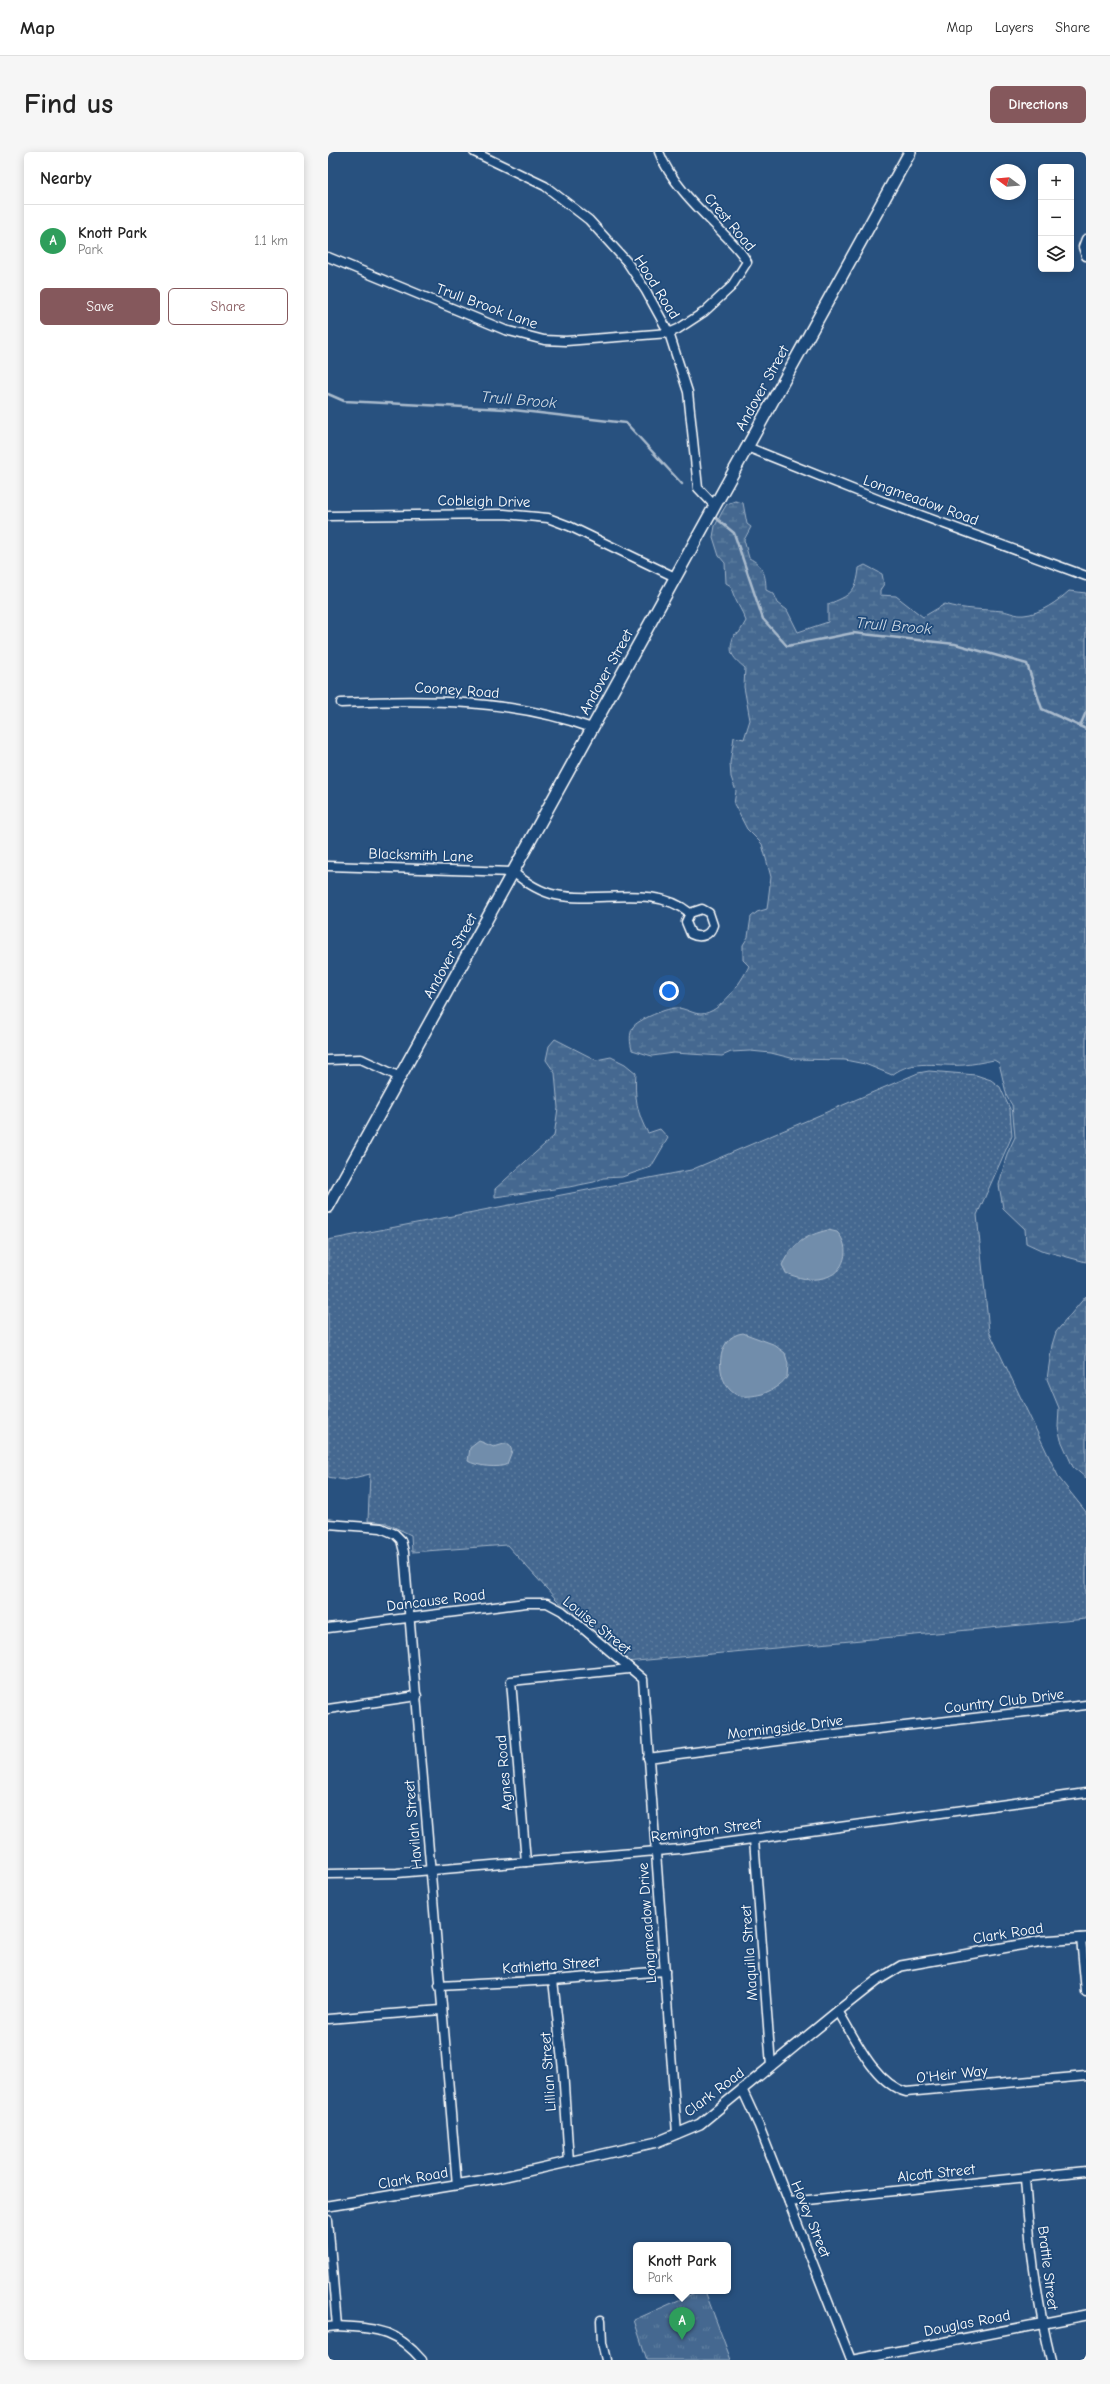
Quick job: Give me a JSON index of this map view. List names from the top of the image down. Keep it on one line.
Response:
{"streets":{"main road":["Andover Street"],"street":["Crest Road","Hood Road","Trull Brook Lane","Longmeadow Road","Cobleigh Drive","Cooney Road","Blacksmith Lane","Dancause Road","Louise Street","Country Club Drive","Morningside Drive","Agnes Road","Havilah Street","Remington Street","Longmeadow Drive","Clark Road","Maquilla Street","Kathletta Street","Lillian Street","O'Heir Way","Alcott Street","Hovey Street","Brattle Street","Douglas Road"]},"crossings":[["Crest Road","Hood Road"],["Crest Road","Trull Brook Lane"],["Hood Road","Trull Brook Lane"],["Hood Road","Andover Street"],["Andover Street","Longmeadow Road"],["Andover Street","Cobleigh Drive"],["Andover Street","Cooney Road"],["Andover Street","Blacksmith Lane"],["Dancause Road","Louise Street"],["Dancause Road","Havilah Street"],["Louise Street","Agnes Road"],["Louise Street","Longmeadow Drive"],["Country Club Drive","Morningside Drive"],["Morningside Drive","Longmeadow Drive"],["Agnes Road","Remington Street"],["Agnes Road","Longmeadow Drive"],["Havilah Street","Remington Street"],["Havilah Street","Clark Road"],["Havilah Street","Kathletta Street"],["Remington Street","Longmeadow Drive"],["Remington Street","Maquilla Street"],["Longmeadow Drive","Clark Road"],["Longmeadow Drive","Kathletta Street"],["Clark Road","Maquilla Street"],["Clark Road","Lillian Street"],["Clark Road","O'Heir Way"],["Clark Road","Hovey Street"],["Kathletta Street","Lillian Street"],["Alcott Street","Hovey Street"],["Alcott Street","Brattle Street"],["Hovey Street","Douglas Road"],["Brattle Street","Douglas Road"]],"water":["Trull Brook"],"north":"left","page":{"header":"Map","nav":["Map","Layers","Share"],"buttons":["Directions",["Save","Share"]],"title":"Find us","heading":"Nearby","map_buttons":["+","−"],"list":[{"mark":"A","name":"Knott Park","note":"Park","value":"1.1 km"}],"popup":["Knott Park","Park"],"pins":"A"}}
